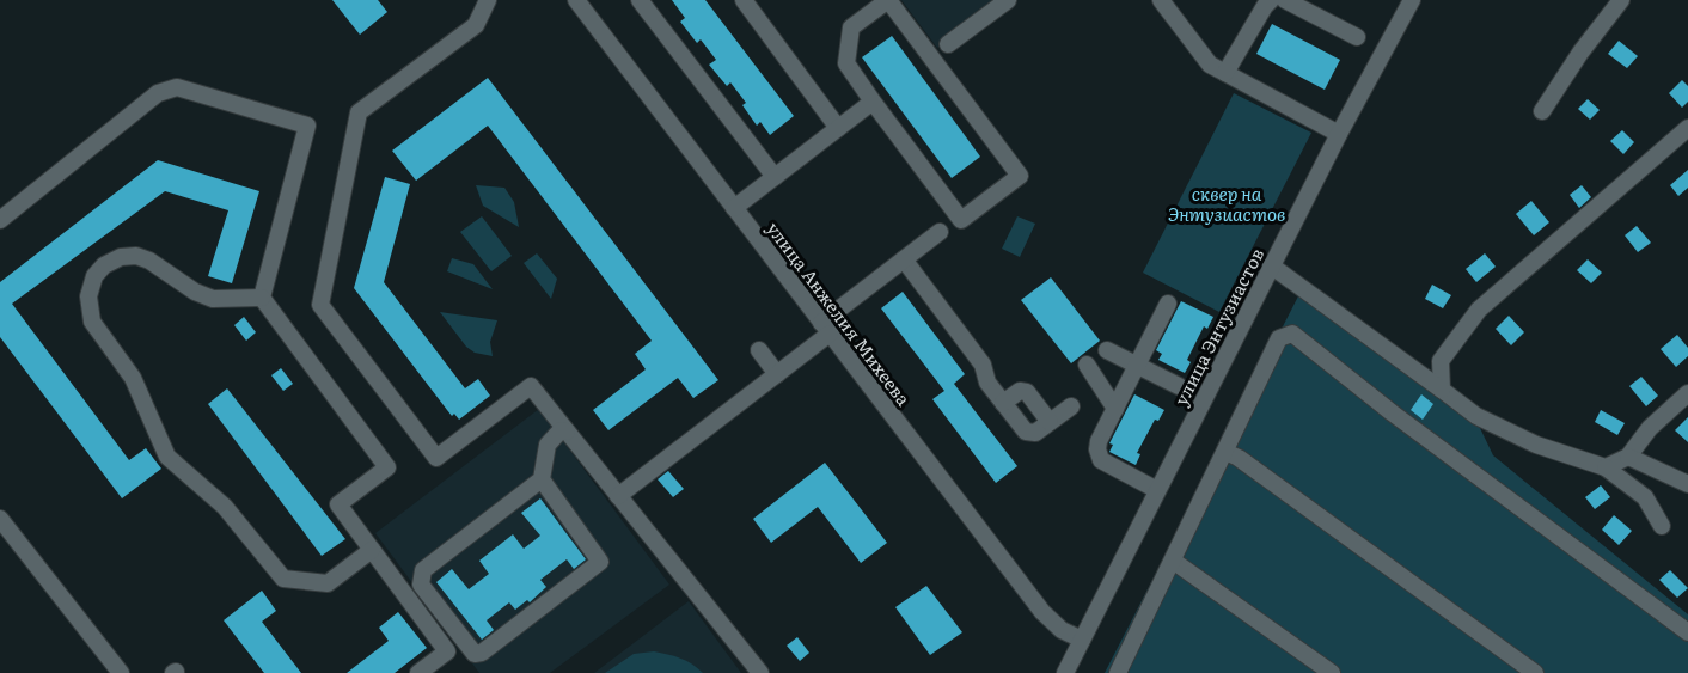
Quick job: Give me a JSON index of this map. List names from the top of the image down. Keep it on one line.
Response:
{"streets":{"street":["улица Анжелия Михеева","улица Энтузиастов"]},"crossings":[["улица Анжелия Михеева","улица Энтузиастов"]],"parks":["сквер на Энтузиастов"]}
